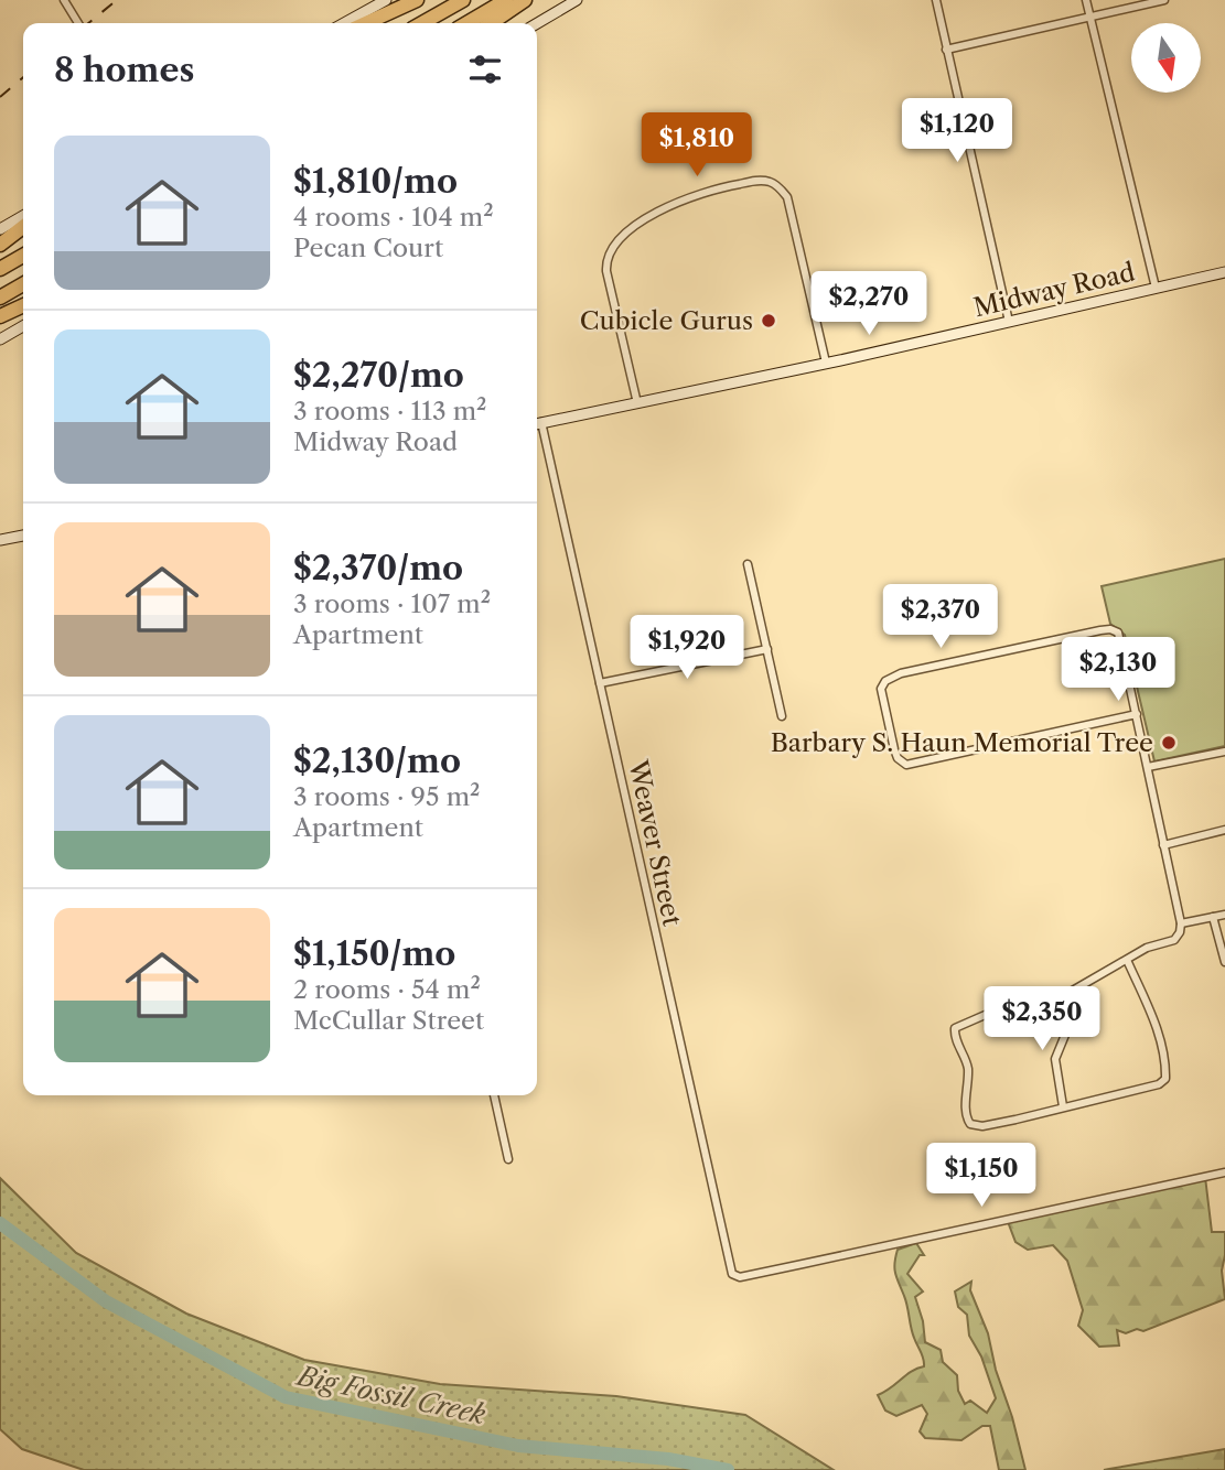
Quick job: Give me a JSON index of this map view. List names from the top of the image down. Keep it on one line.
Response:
{"streets":{"main road":["Midway Road"],"street":["Weaver Street"]},"water":["Big Fossil Creek"],"places":["Cubicle Gurus","Barbary S. Haun Memorial Tree"],"north":"bottom","page":{"heading":"8 homes","price":["$1,120","$1,810","$2,270","$2,370","$1,920","$2,130","$2,350","$1,150"],"list":[{"name":"$1,810/mo","note":"4 rooms · 104 m² · Pecan Court"},{"name":"$2,270/mo","note":"3 rooms · 113 m² · Midway Road"},{"name":"$2,370/mo","note":"3 rooms · 107 m² · Apartment"},{"name":"$2,130/mo","note":"3 rooms · 95 m² · Apartment"},{"name":"$1,150/mo","note":"2 rooms · 54 m² · McCullar Street"}]}}
